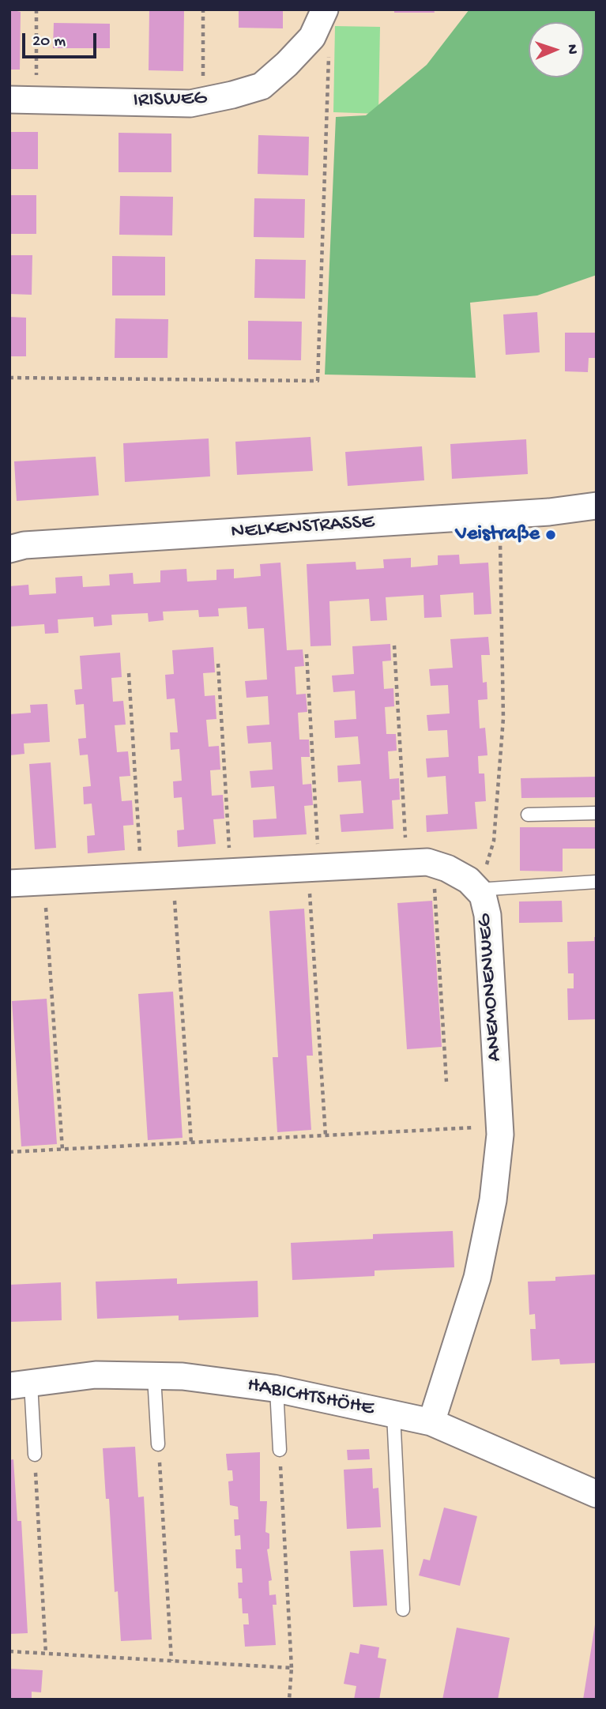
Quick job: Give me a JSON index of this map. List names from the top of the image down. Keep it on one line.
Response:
{"streets":{"street":["IRISWEG","NELKENSTRASSE","ANEMONENWEG","HABICHTSHÖHE"]},"crossings":[["ANEMONENWEG","HABICHTSHÖHE"]],"places":["Veistraße"],"scale_bar":"20 m","north":"right"}
